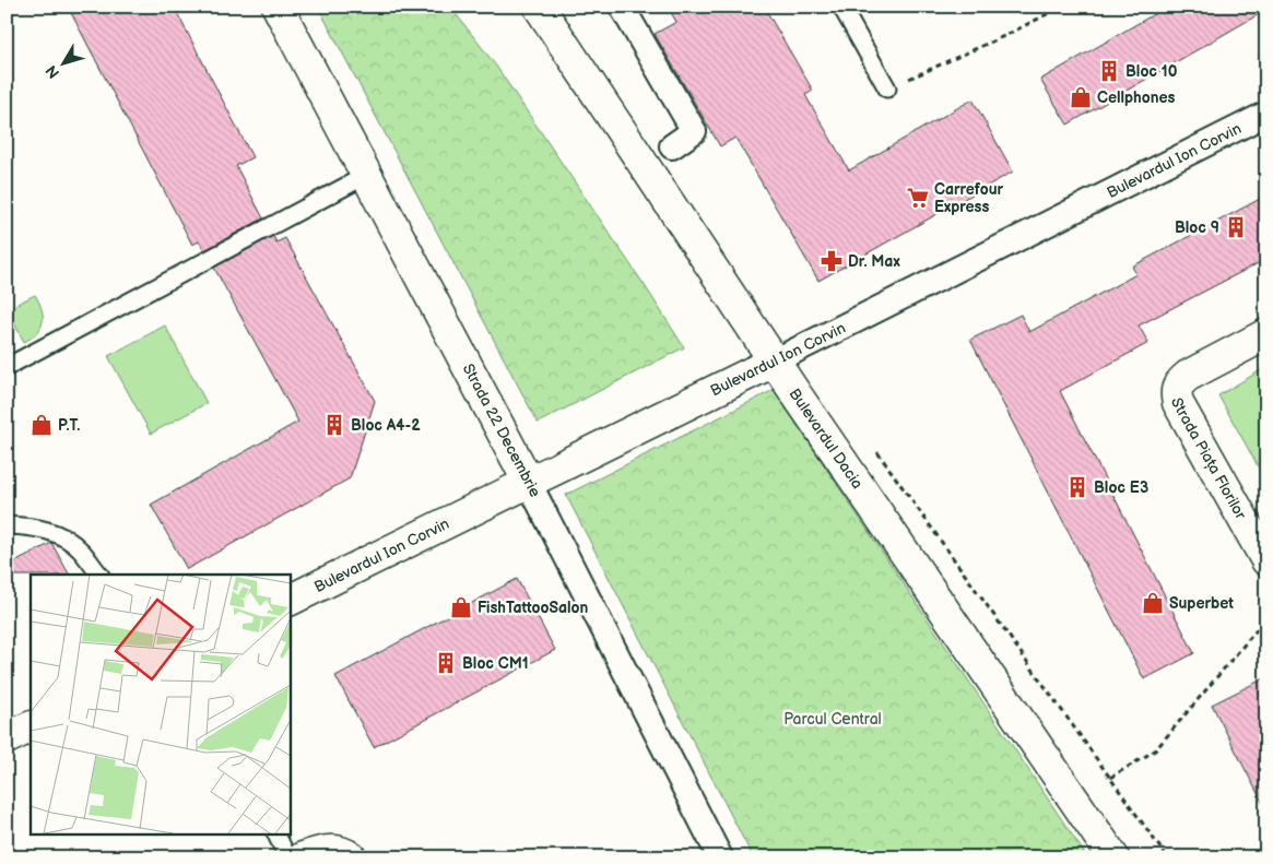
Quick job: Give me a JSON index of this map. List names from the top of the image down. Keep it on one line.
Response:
{"streets":{"street":["Bulevardul Ion Corvin","Strada 22 Decembrie","Bulevardul Dacia","Strada Piața Florilor"]},"crossings":[["Bulevardul Ion Corvin","Strada 22 Decembrie"],["Bulevardul Ion Corvin","Bulevardul Dacia"]],"parks":["Parcul Central"],"places":{"building":["Bloc 10","Bloc 9","Bloc A4-2","Bloc E3","Bloc CM1"],"shop":["Cellphones","P.T.","Superbet","FishTattooSalon"],"supermarket":["Carrefour Express"],"pharmacy":["Dr. Max"]},"north":"bottom left"}
